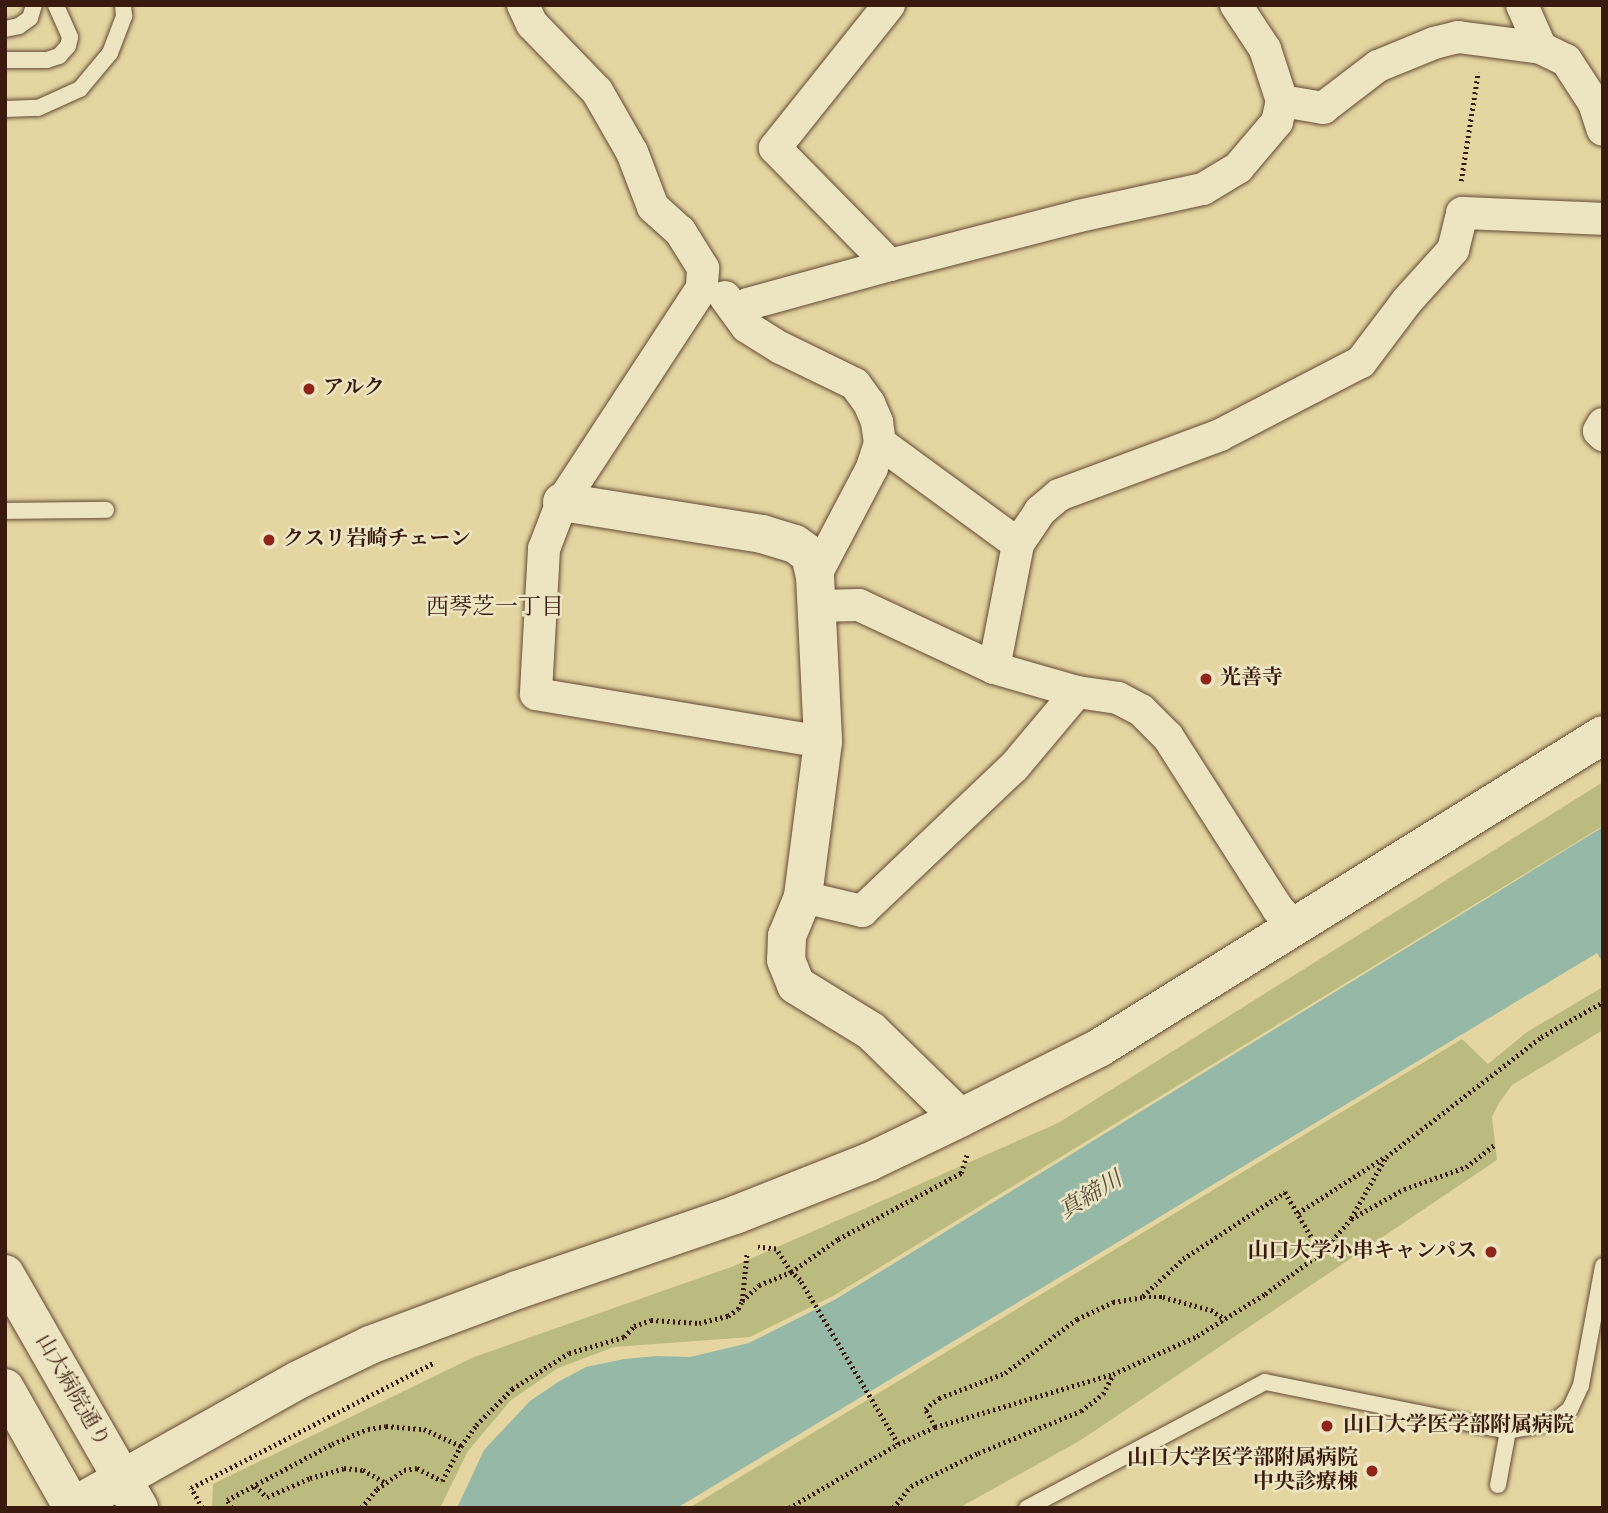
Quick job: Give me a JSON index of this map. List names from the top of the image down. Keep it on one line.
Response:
{"streets":{"street":["山大病院通り"]},"districts":["西琴芝一丁目"],"water":["真締川"],"places":["アルク","クスリ岩崎チェーン","光善寺","山口大学小串キャンパス","山口大学医学部附属病院","山口大学医学部附属病院 中央診療棟"]}
